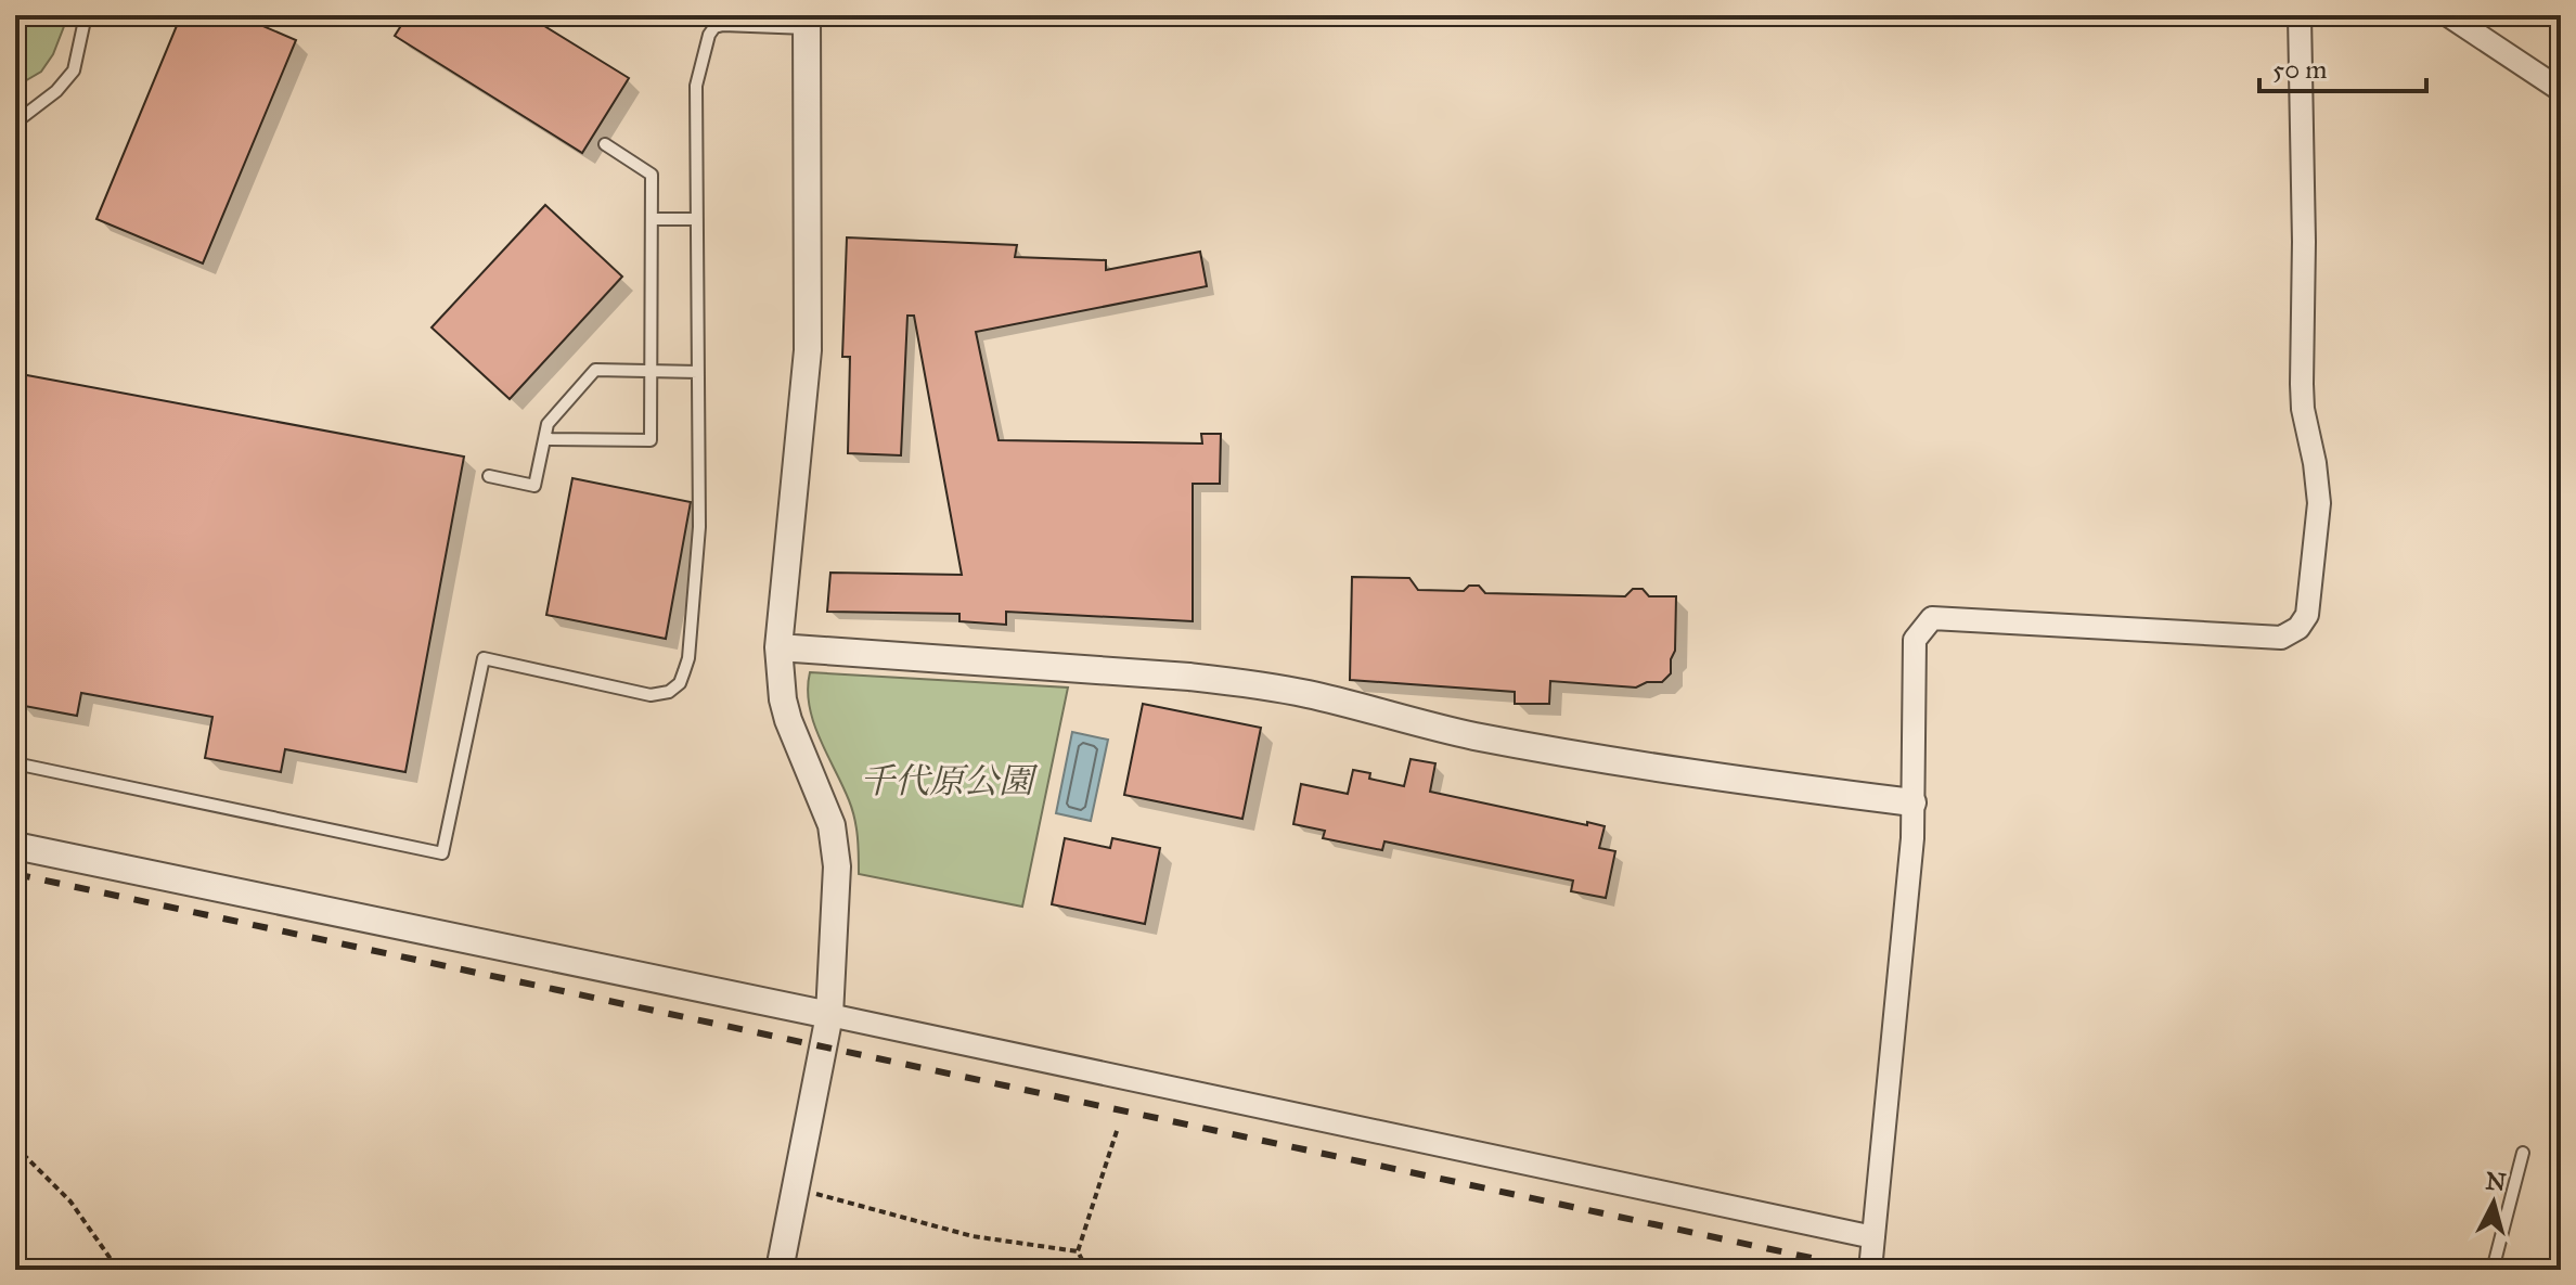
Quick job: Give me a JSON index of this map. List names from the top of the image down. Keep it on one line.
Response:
{"parks":["千代原公園"],"scale_bar":"50 m","north":"top"}
